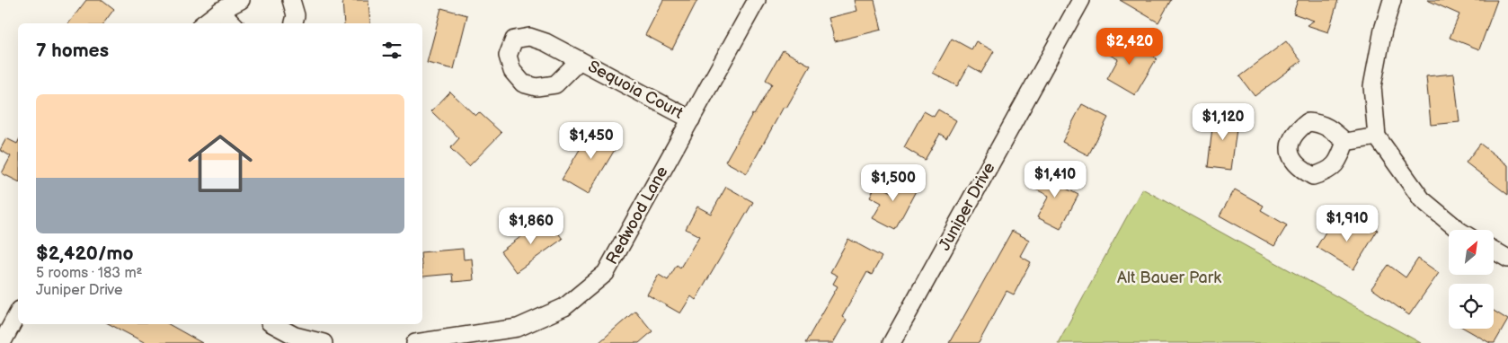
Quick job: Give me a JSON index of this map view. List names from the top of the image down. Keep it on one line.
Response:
{"streets":{"street":["Sequoia Court","Juniper Drive","Redwood Lane"]},"crossings":[["Sequoia Court","Redwood Lane"]],"parks":["Alt Bauer Park"],"north":"top right","page":{"heading":"7 homes","price":["$2,420","$1,120","$1,450","$1,410","$1,500","$1,910","$1,860"],"list":[{"name":"$2,420/mo","note":"5 rooms · 183 m² · Juniper Drive"}]}}
